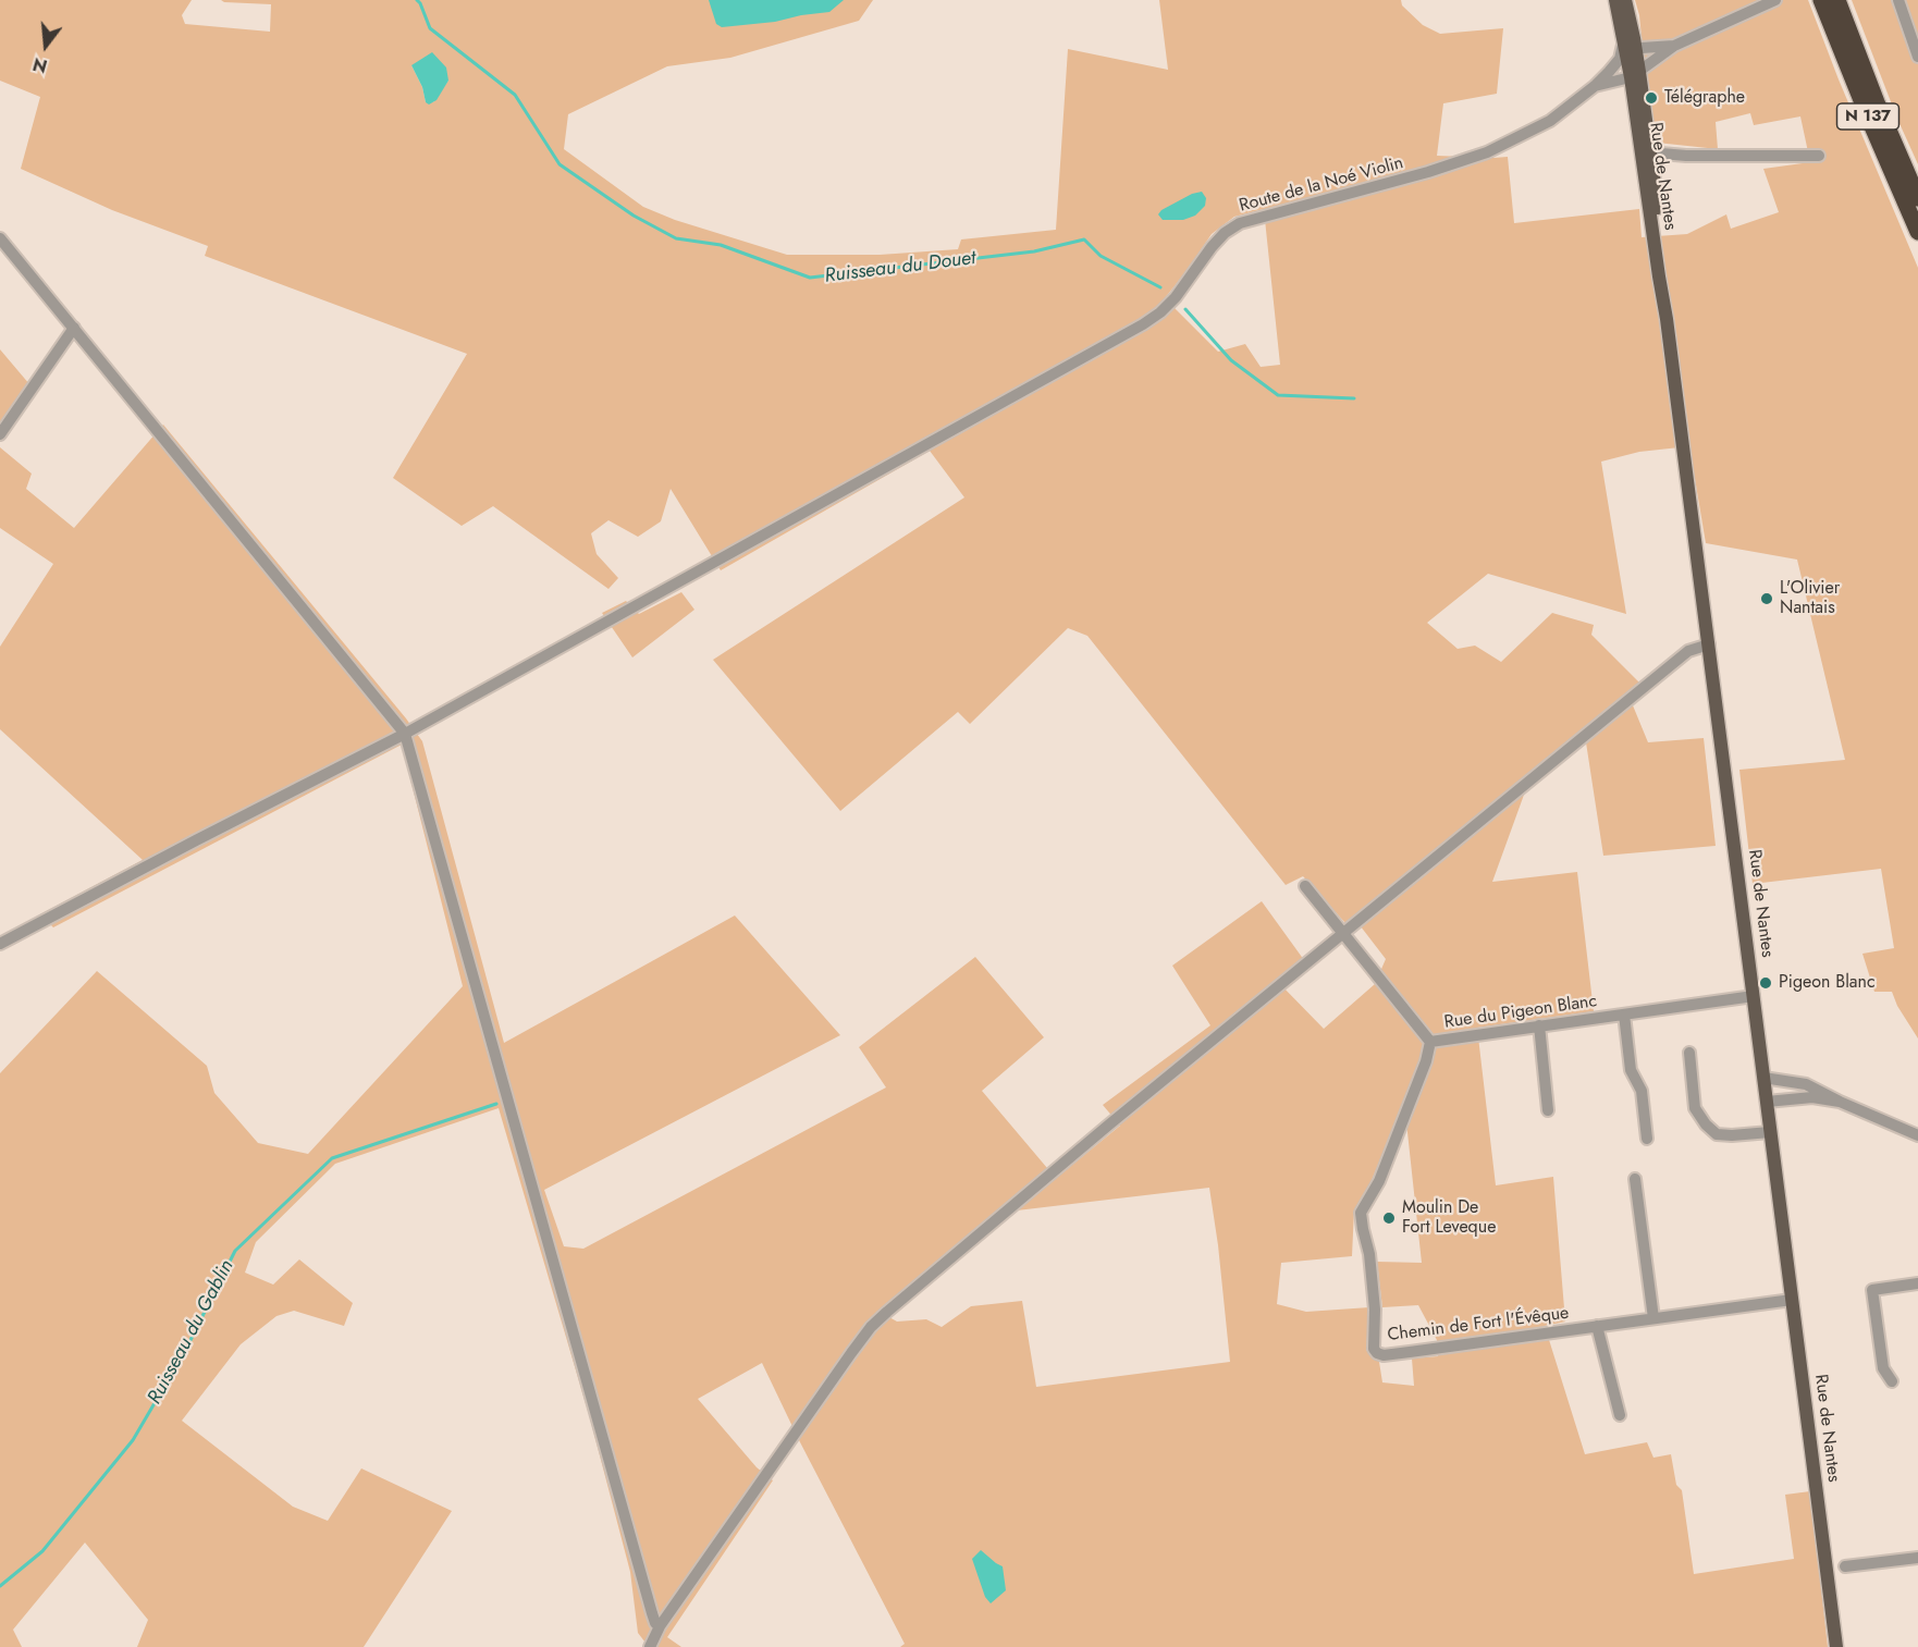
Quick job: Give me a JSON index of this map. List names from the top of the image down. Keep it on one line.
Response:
{"streets":{"highway":["N 137"],"main road":["Rue de Nantes"],"street":["Route de la Noé Violin","Rue du Pigeon Blanc","Chemin de Fort l'Évêque"]},"crossings":[["Rue de Nantes","Route de la Noé Violin"],["Rue de Nantes","Rue du Pigeon Blanc"],["Rue de Nantes","Chemin de Fort l'Évêque"],["Rue du Pigeon Blanc","Chemin de Fort l'Évêque"]],"water":["Ruisseau du Douet","Ruisseau du Gablin"],"places":["Télégraphe","L'Olivier Nantais","Pigeon Blanc","Moulin De Fort Leveque"],"north":"bottom"}
